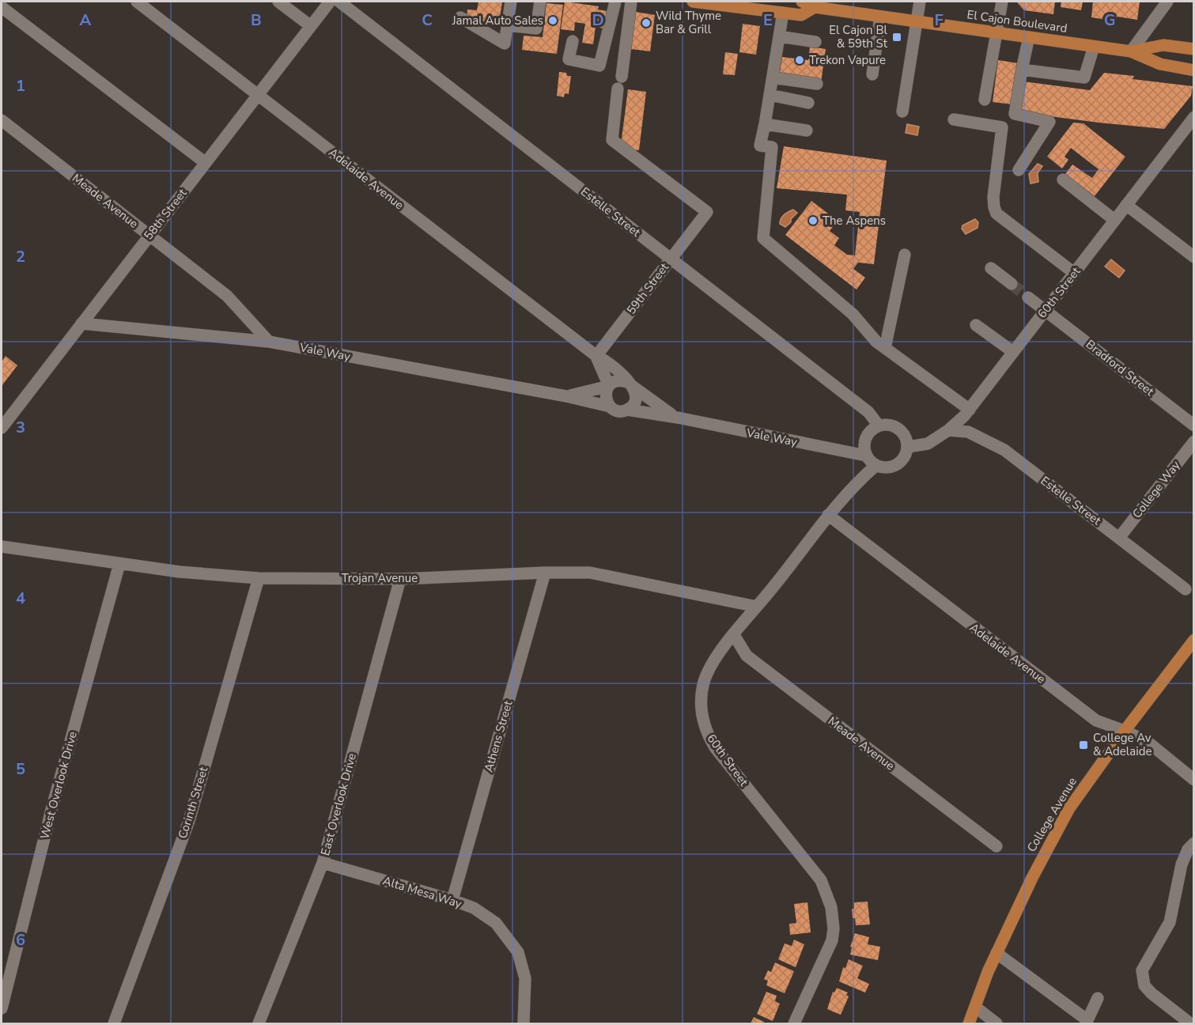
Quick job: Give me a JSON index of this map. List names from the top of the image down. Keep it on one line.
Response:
{"streets":{"main road":["El Cajon Boulevard","College Avenue"],"street":["Adelaide Avenue","Meade Avenue","Estelle Street","58th Street","59th Street","60th Street","Vale Way","Bradford Street","College Way","Trojan Avenue","Athens Street","West Overlook Drive","Corinth Street","East Overlook Drive","Alta Mesa Way"]},"crossings":[["Adelaide Avenue","58th Street"],["Adelaide Avenue","59th Street"],["Adelaide Avenue","60th Street"],["Adelaide Avenue","Vale Way"],["Adelaide Avenue","College Avenue"],["Meade Avenue","58th Street"],["Meade Avenue","60th Street"],["Meade Avenue","Vale Way"],["Estelle Street","59th Street"],["Estelle Street","60th Street"],["Estelle Street","Vale Way"],["Estelle Street","College Way"],["58th Street","Vale Way"],["60th Street","Vale Way"],["60th Street","Bradford Street"],["60th Street","Trojan Avenue"],["Trojan Avenue","Athens Street"],["Trojan Avenue","West Overlook Drive"],["Trojan Avenue","Corinth Street"],["Trojan Avenue","East Overlook Drive"],["Athens Street","Alta Mesa Way"],["East Overlook Drive","Alta Mesa Way"]],"places":{"other":["Jamal Auto Sales","Wild Thyme Bar & Grill","Trekon Vapure","The Aspens"],"transit":["El Cajon Bl & 59th St","College Av & Adelaide"]},"grid":{"columns":["A","B","C","D","E","F","G"],"rows":["1","2","3","4","5","6"]}}
